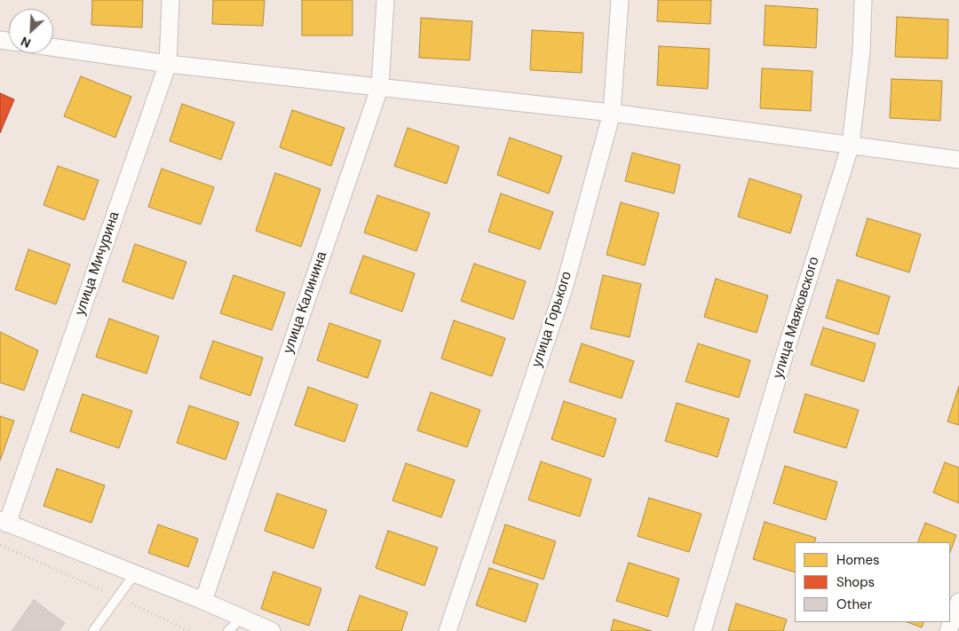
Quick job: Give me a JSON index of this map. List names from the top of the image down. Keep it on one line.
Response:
{"streets":{"street":["улица Мичурина","улица Калинина","улица Маяковского","улица Горького"]},"legend":["Homes","Shops","Other"],"north":"bottom left"}
